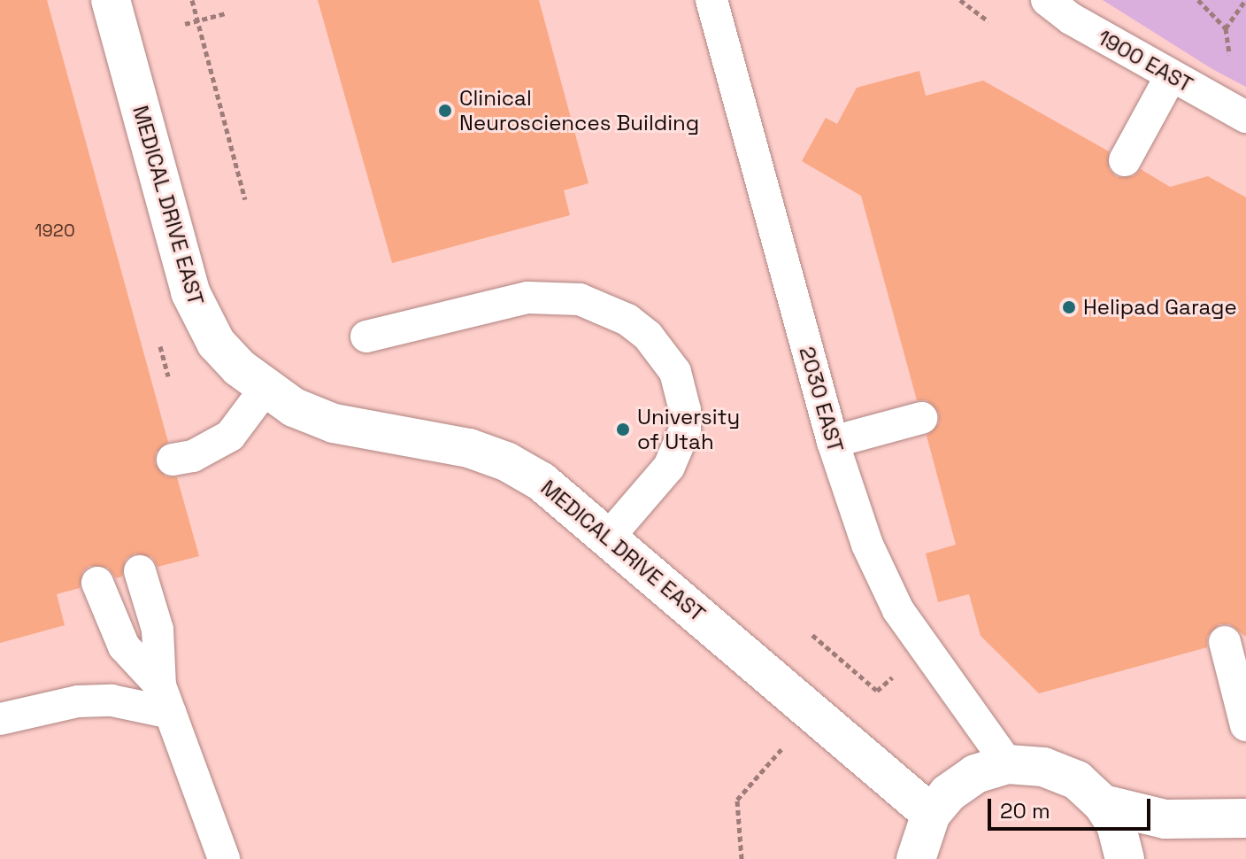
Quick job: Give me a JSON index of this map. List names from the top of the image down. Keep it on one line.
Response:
{"streets":{"street":["MEDICAL DRIVE EAST"],"lane":["1900 EAST","2030 EAST"]},"places":["Clinical Neurosciences Building","Helipad Garage","University of Utah"],"house_numbers":["1920"],"scale_bar":"20 m"}
